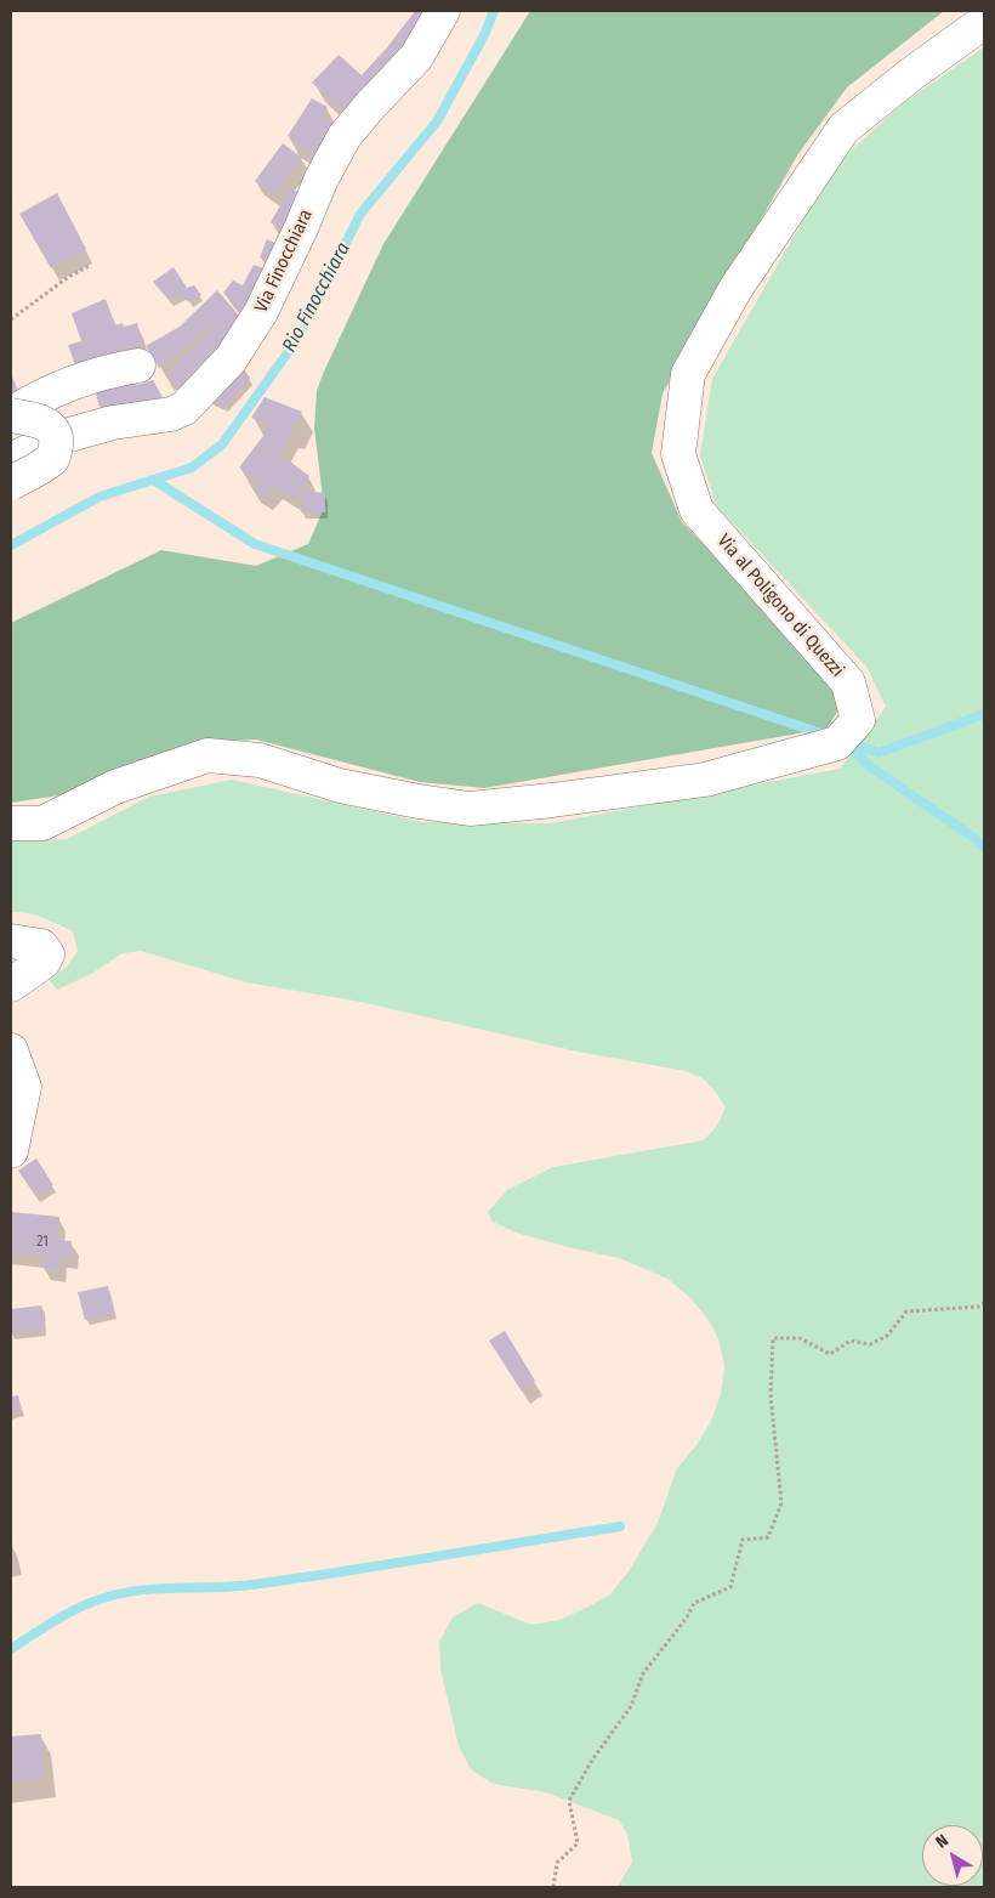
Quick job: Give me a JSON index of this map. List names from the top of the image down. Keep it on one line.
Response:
{"streets":{"street":["Via Finocchiara","Via al Poligono di Quezzi"]},"water":["Rio Finocchiara"],"house_numbers":["21"],"north":"top left"}
